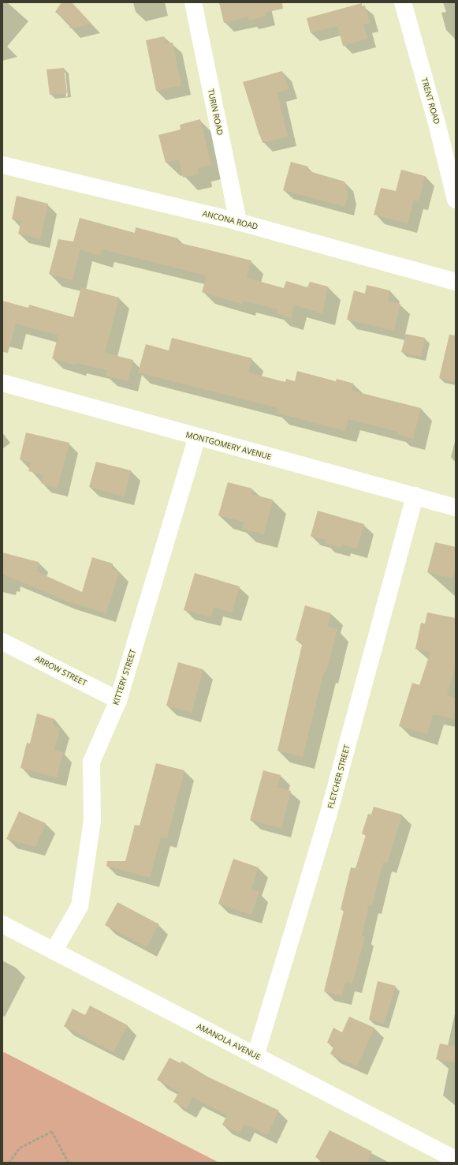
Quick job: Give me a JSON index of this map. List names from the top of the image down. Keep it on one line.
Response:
{"streets":{"street":["TRENT ROAD","TURIN ROAD","ANCONA ROAD","MONTGOMERY AVENUE","ARROW STREET","KITTERY STREET","FLETCHER STREET","AMANOLA AVENUE"]},"crossings":[["TURIN ROAD","ANCONA ROAD"],["MONTGOMERY AVENUE","KITTERY STREET"],["MONTGOMERY AVENUE","FLETCHER STREET"],["ARROW STREET","KITTERY STREET"],["KITTERY STREET","AMANOLA AVENUE"],["FLETCHER STREET","AMANOLA AVENUE"]]}
